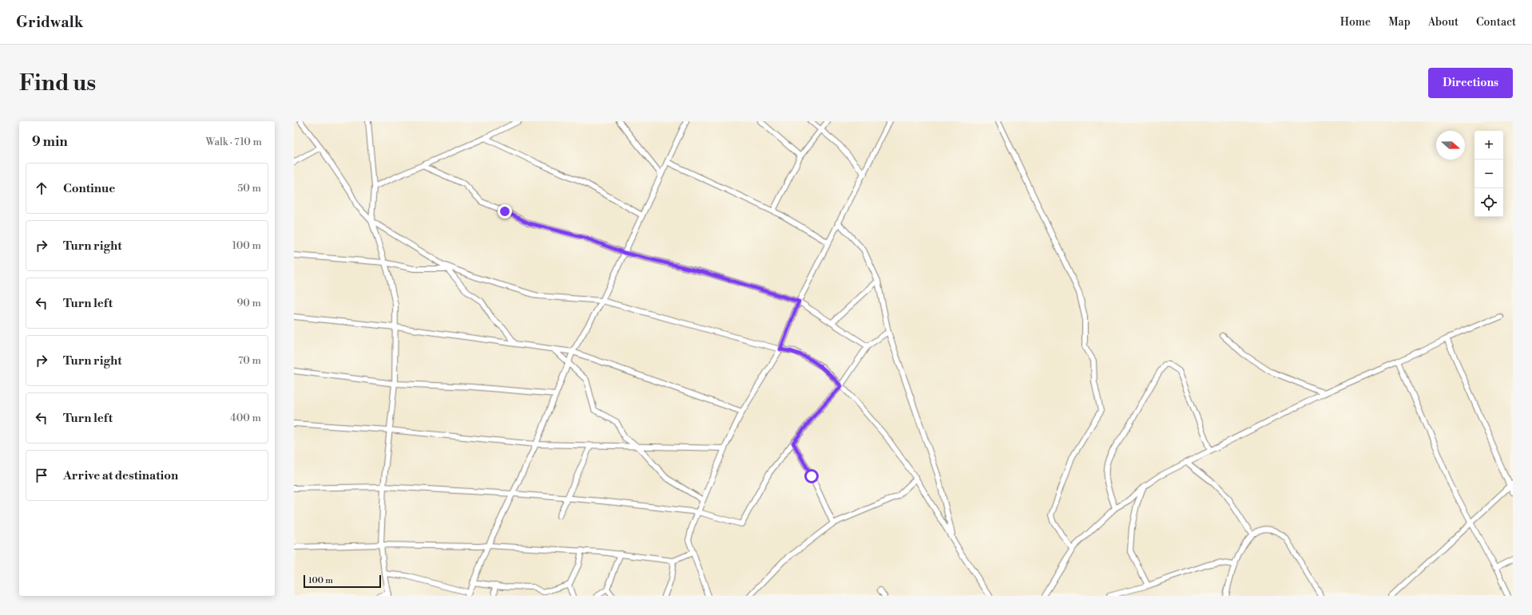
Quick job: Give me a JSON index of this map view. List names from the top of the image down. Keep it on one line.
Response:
{"scale_bar":"100 m","north":"right","page":{"header":"Gridwalk","nav":["Home","Map","About","Contact"],"buttons":"Directions","title":"Find us","heading":["9 min","Walk · 710 m"],"map_buttons":["+","−"],"list":[["Continue","50 m"],["Turn right","100 m"],["Turn left","90 m"],["Turn right","70 m"],["Turn left","400 m"],"Arrive at destination"],"scale":"100 m"}}
